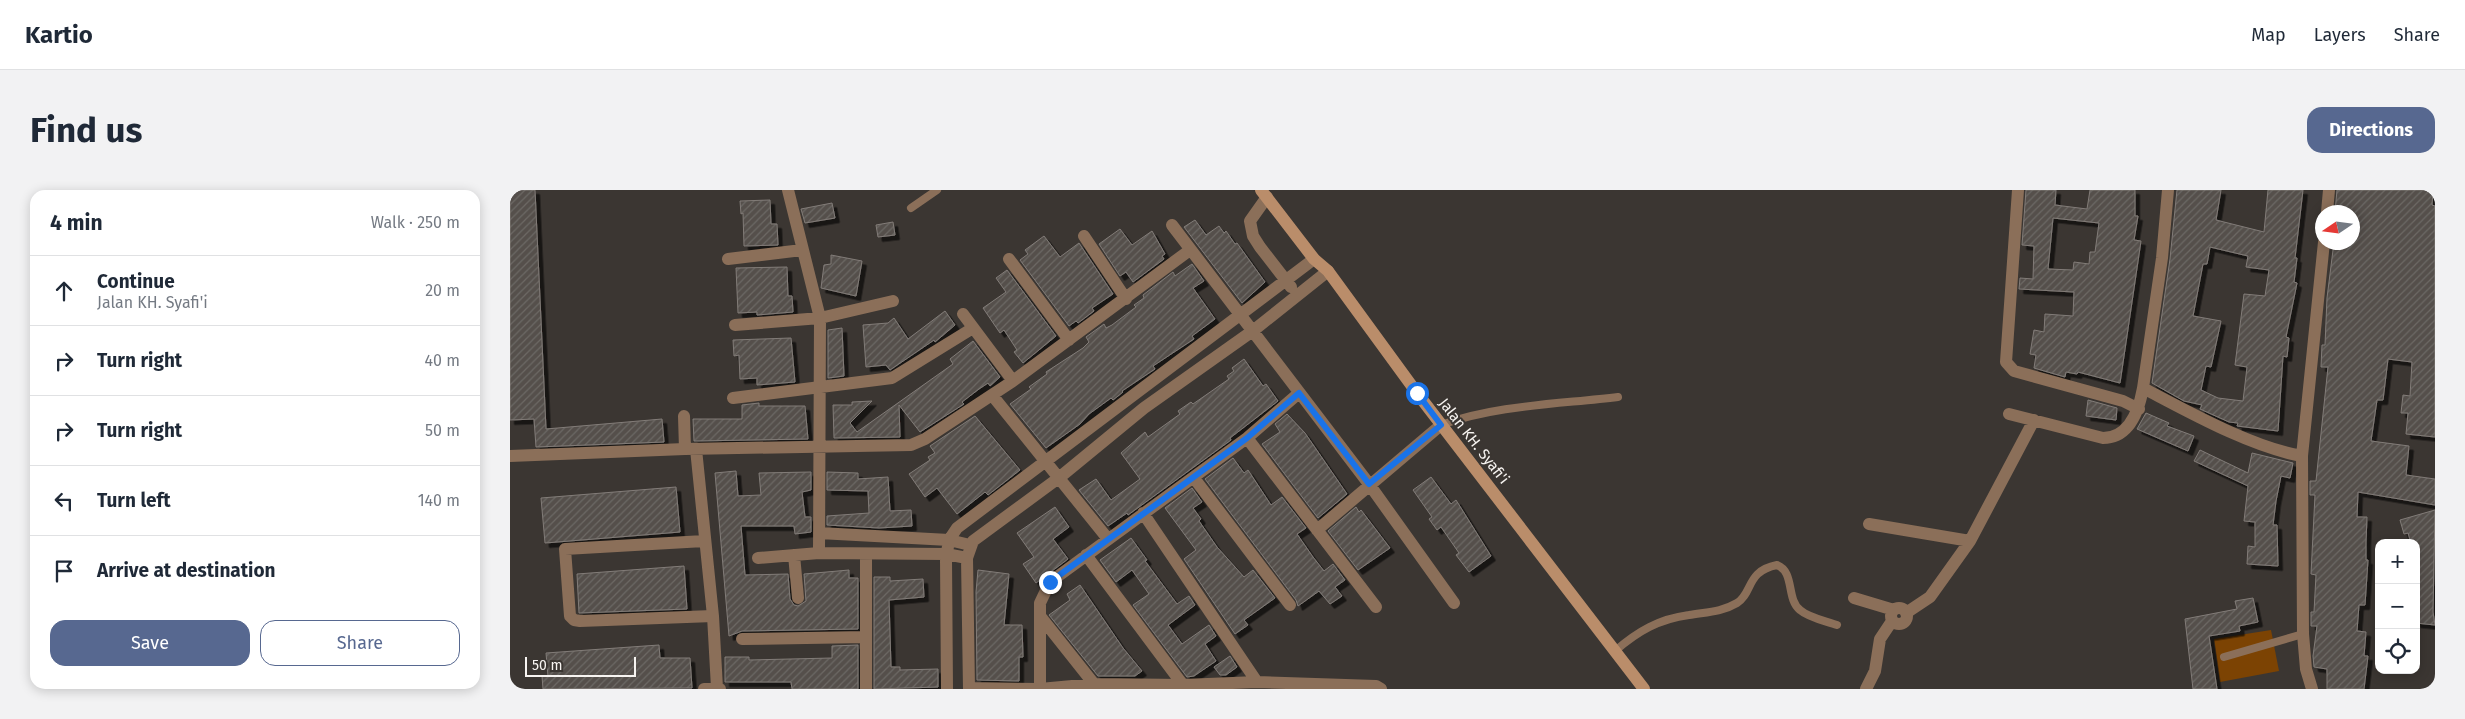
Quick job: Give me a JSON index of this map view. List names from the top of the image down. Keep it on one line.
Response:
{"streets":{"main road":["Jalan KH. Syafi'i"]},"scale_bar":"50 m","north":"left","page":{"header":"Kartio","nav":["Map","Layers","Share"],"buttons":["Directions",["Save","Share"]],"title":"Find us","heading":["4 min","Walk · 250 m"],"list":[["Continue","Jalan KH. Syafi'i","20 m"],["Turn right","40 m"],["Turn right","50 m"],["Turn left","140 m"],"Arrive at destination"],"map_buttons":["+","−"],"scale":"50 m"}}
